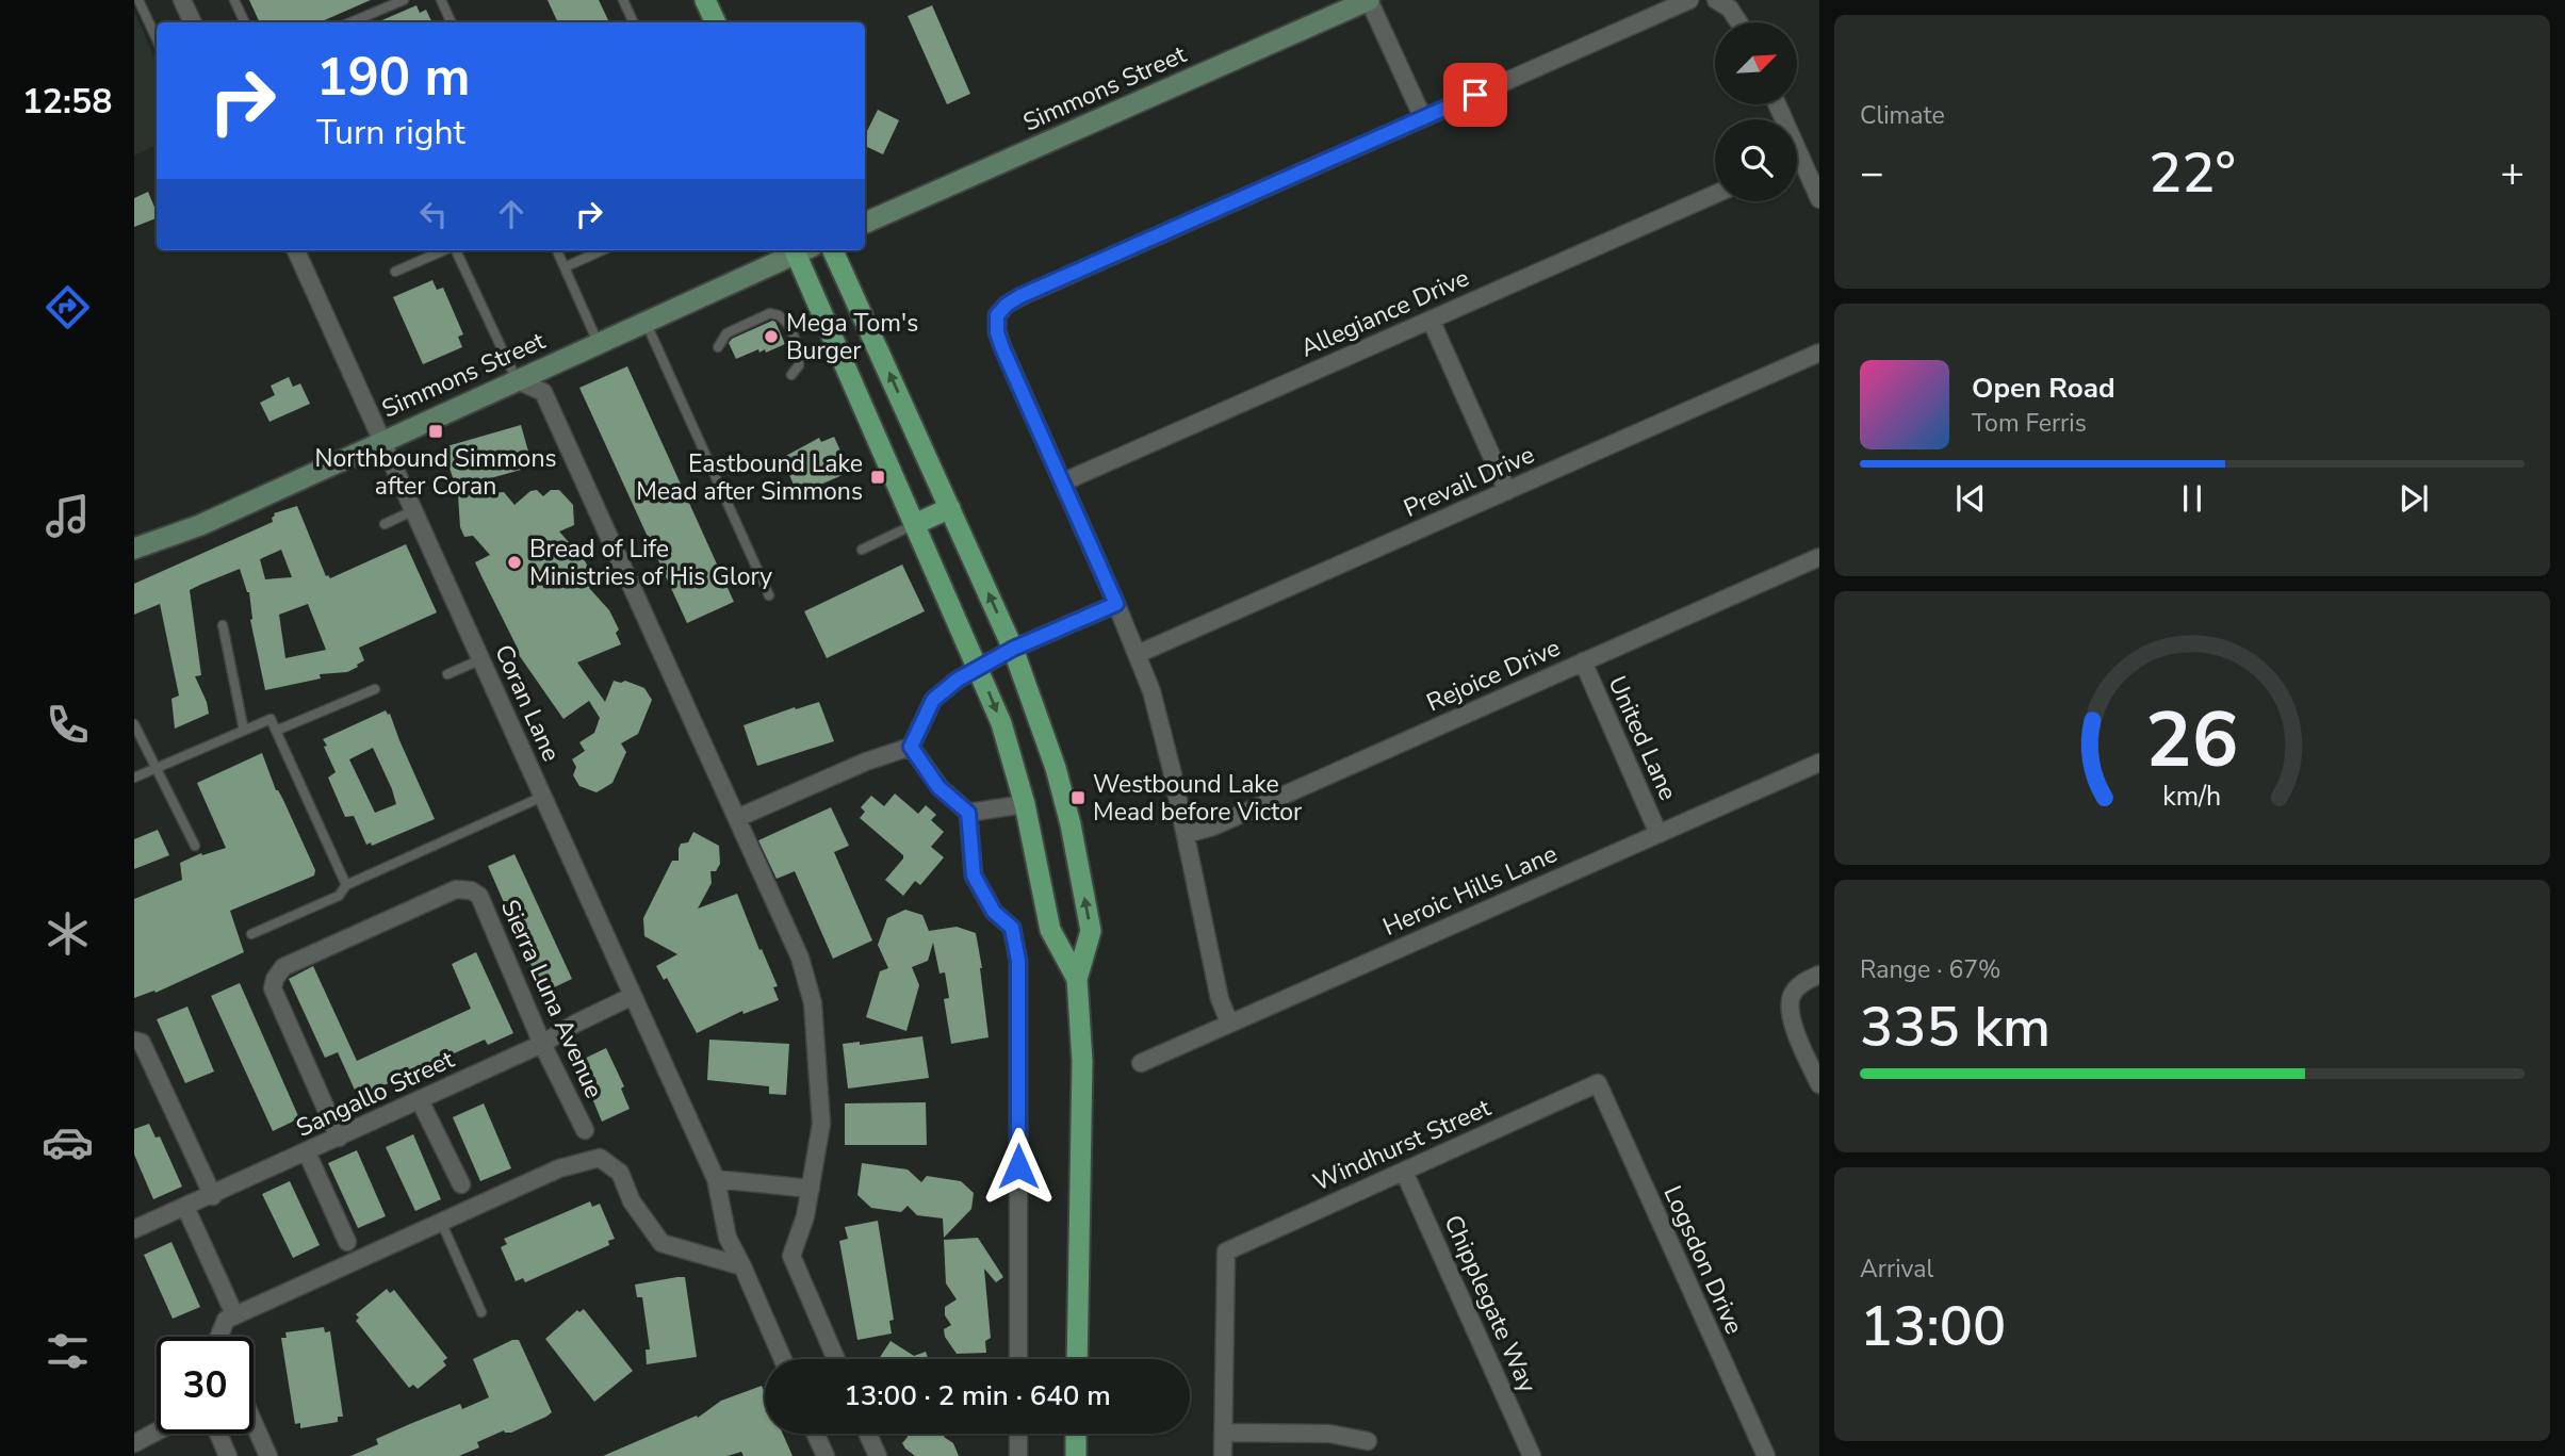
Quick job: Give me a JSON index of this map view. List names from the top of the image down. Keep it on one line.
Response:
{"streets":{"main road":["Simmons Street"],"street":["Allegiance Drive","Prevail Drive","Rejoice Drive","Coran Lane","United Lane","Heroic Hills Lane","Sierra Luna Avenue","Sangallo Street","Windhurst Street","Logsdon Drive","Chipplegate Way"]},"crossings":[["Simmons Street","Coran Lane"],["Rejoice Drive","United Lane"],["Coran Lane","Sangallo Street"],["United Lane","Heroic Hills Lane"],["Sierra Luna Avenue","Sangallo Street"],["Windhurst Street","Logsdon Drive"],["Windhurst Street","Chipplegate Way"]],"places":{"other":["Mega Tom's Burger","Bread of Life Ministries of His Glory"],"transit":["Northbound Simmons after Coran","Eastbound Lake Mead after Simmons","Westbound Lake Mead before Victor"]},"north":"top right","page":{"tabs":"12:58","tile":["Climate",["Range · 67%","335 km"],["Arrival","13:00"]],"turn":["190 m","Turn right"],"heat":["−","22°","+"],"song":["Open Road","Tom Ferris"],"limit":"30","trip":"13:00 · 2 min · 640 m","gauge":["26","km/h"]}}
